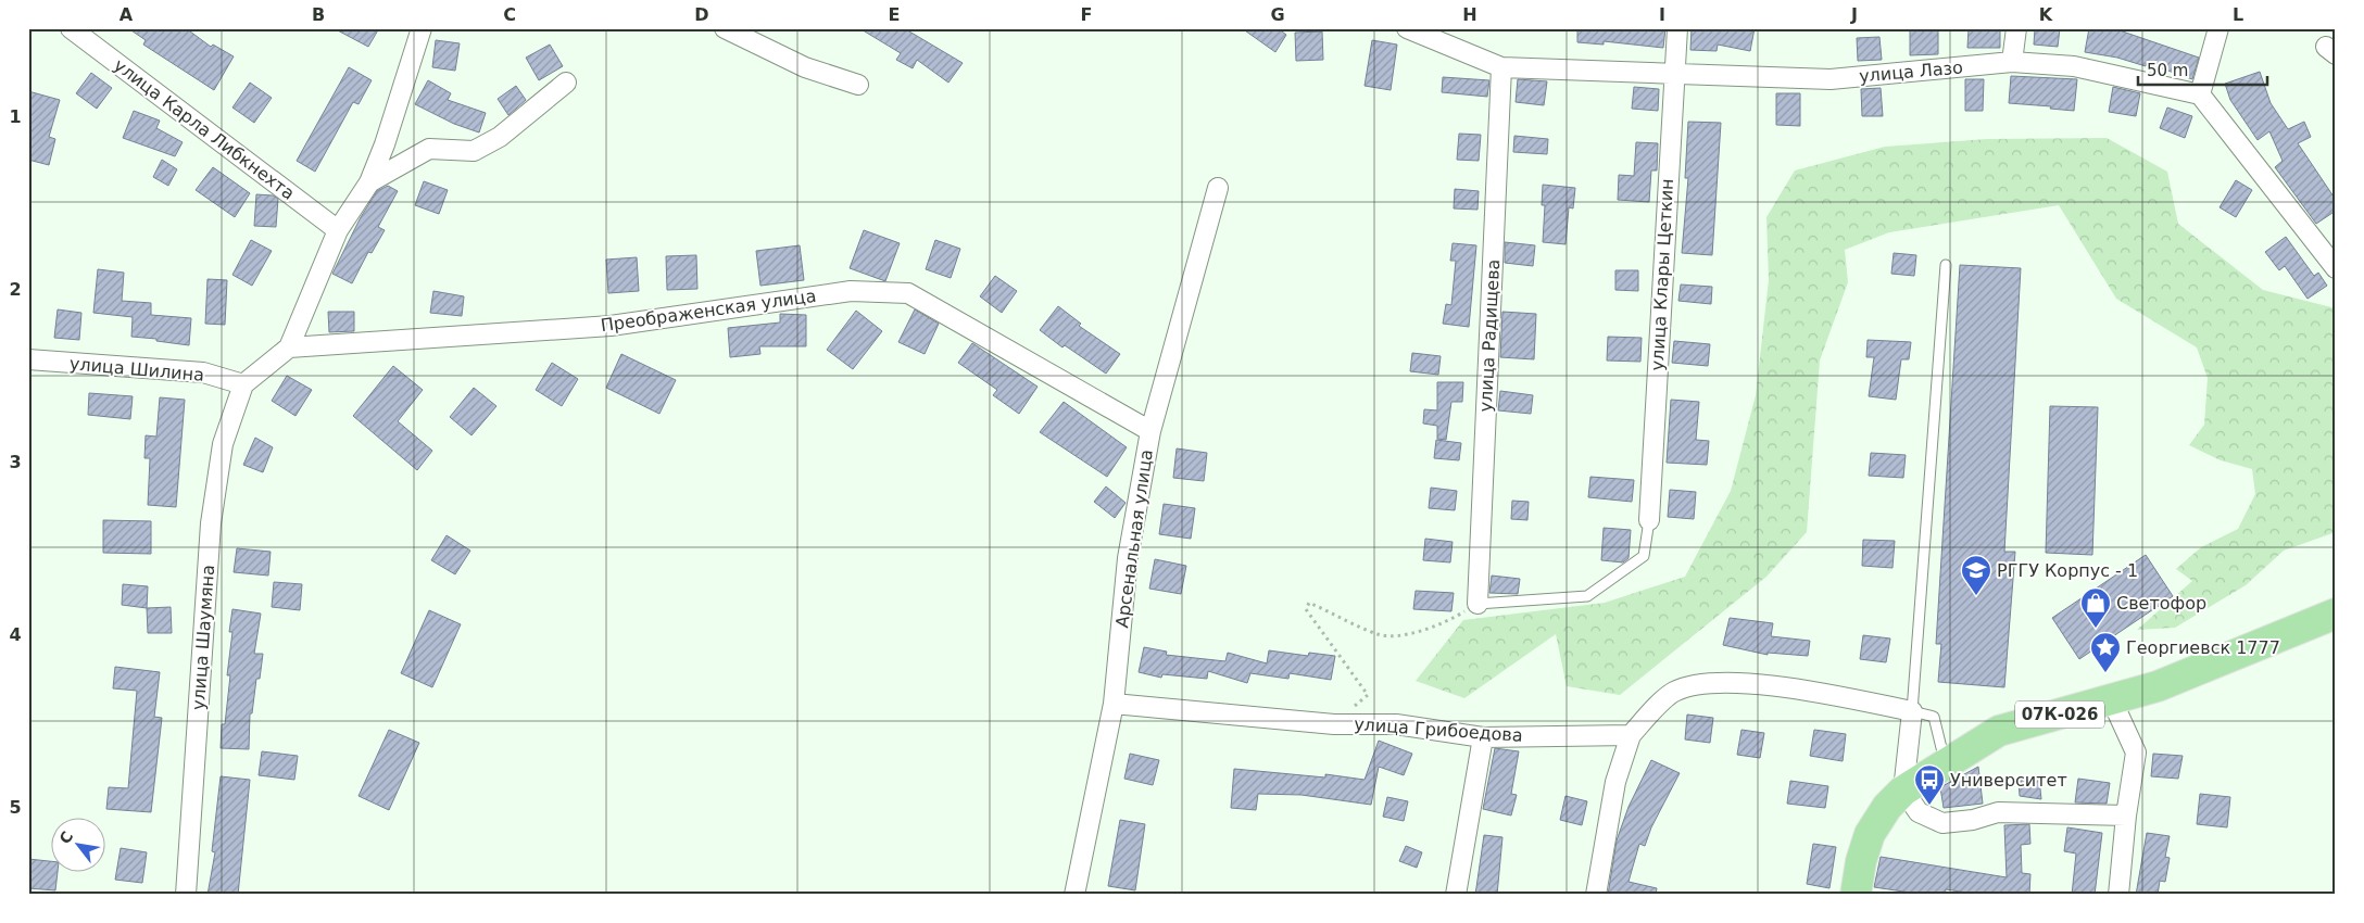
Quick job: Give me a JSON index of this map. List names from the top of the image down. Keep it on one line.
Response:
{"streets":{"main road":["07К-026"],"street":["улица Лазо","улица Карла Либкнехта","улица Клары Цеткин","Преображенская улица","улица Радищева","улица Шилина","Арсенальная улица","улица Шаумяна","улица Грибоедова"]},"crossings":[["улица Лазо","улица Клары Цеткин"],["улица Лазо","улица Радищева"],["Преображенская улица","Арсенальная улица"],["улица Шилина","улица Шаумяна"],["Арсенальная улица","улица Грибоедова"]],"places":{"school or university":["РГГУ Корпус - 1"],"shop":["Светофор"],"place":["Георгиевск 1777"],"bus stop":["Университет"]},"scale_bar":"50 m","north":"top left","grid":{"columns":["A","B","C","D","E","F","G","H","I","J","K","L"],"rows":["1","2","3","4","5"]}}
